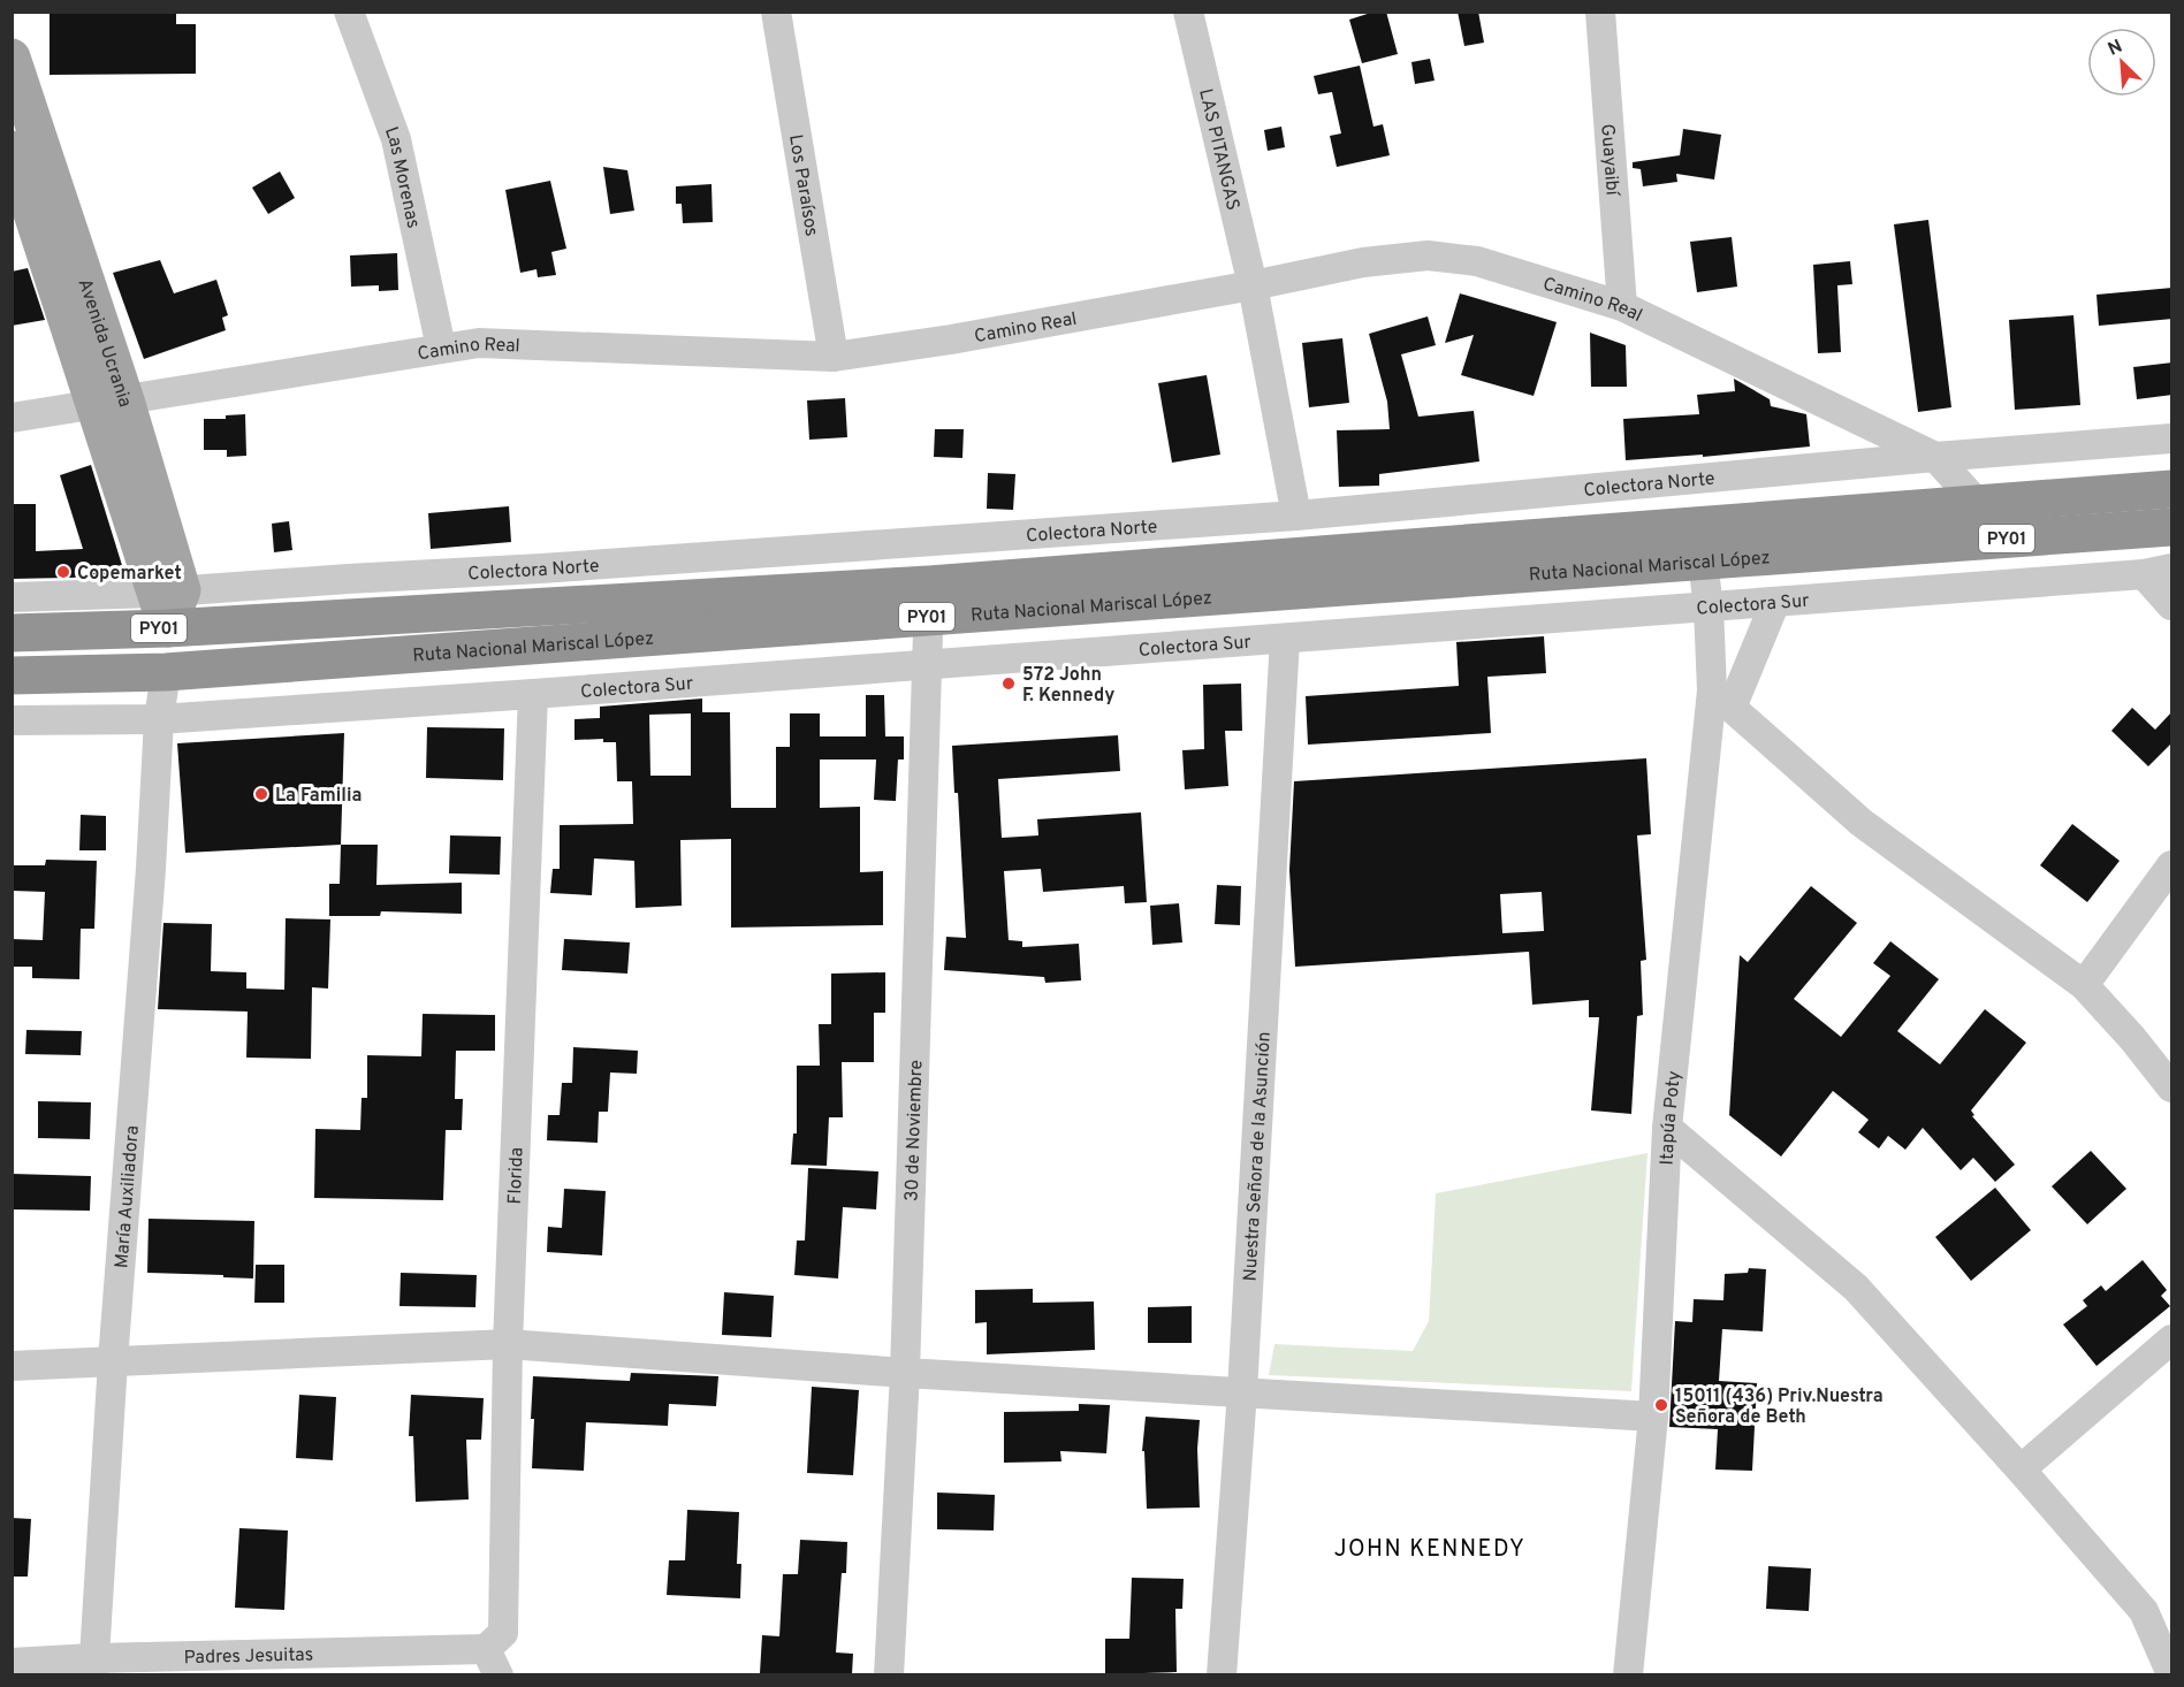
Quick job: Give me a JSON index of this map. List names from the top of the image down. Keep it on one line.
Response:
{"streets":{"highway":["PY01","Ruta Nacional Mariscal López"],"main road":["Avenida Ucrania"],"street":["LAS PITANGAS","Guayaibí","Las Morenas","Los Paraísos","Camino Real","Colectora Norte","Colectora Sur","Itapúa Poty","30 de Noviembre","Nuestra Señora de la Asunción","Florida","María Auxiliadora","Padres Jesuitas"]},"crossings":[["LAS PITANGAS","Camino Real"],["LAS PITANGAS","Colectora Norte"],["Guayaibí","Camino Real"],["Las Morenas","Camino Real"],["Los Paraísos","Camino Real"],["Camino Real","Avenida Ucrania"],["Camino Real","Colectora Norte"],["Camino Real","Ruta Nacional Mariscal López"],["Avenida Ucrania","Colectora Norte"],["Ruta Nacional Mariscal López","Itapúa Poty"],["Ruta Nacional Mariscal López","30 de Noviembre"],["Colectora Sur","Itapúa Poty"],["Colectora Sur","30 de Noviembre"],["Colectora Sur","Nuestra Señora de la Asunción"],["Colectora Sur","Florida"],["Colectora Sur","María Auxiliadora"],["Florida","Padres Jesuitas"],["María Auxiliadora","Padres Jesuitas"]],"districts":["JOHN KENNEDY"],"places":["Copemarket","572 John F. Kennedy","La Familia","15011 (436) Priv.Nuestra Señora de Beth"],"north":"top left"}
